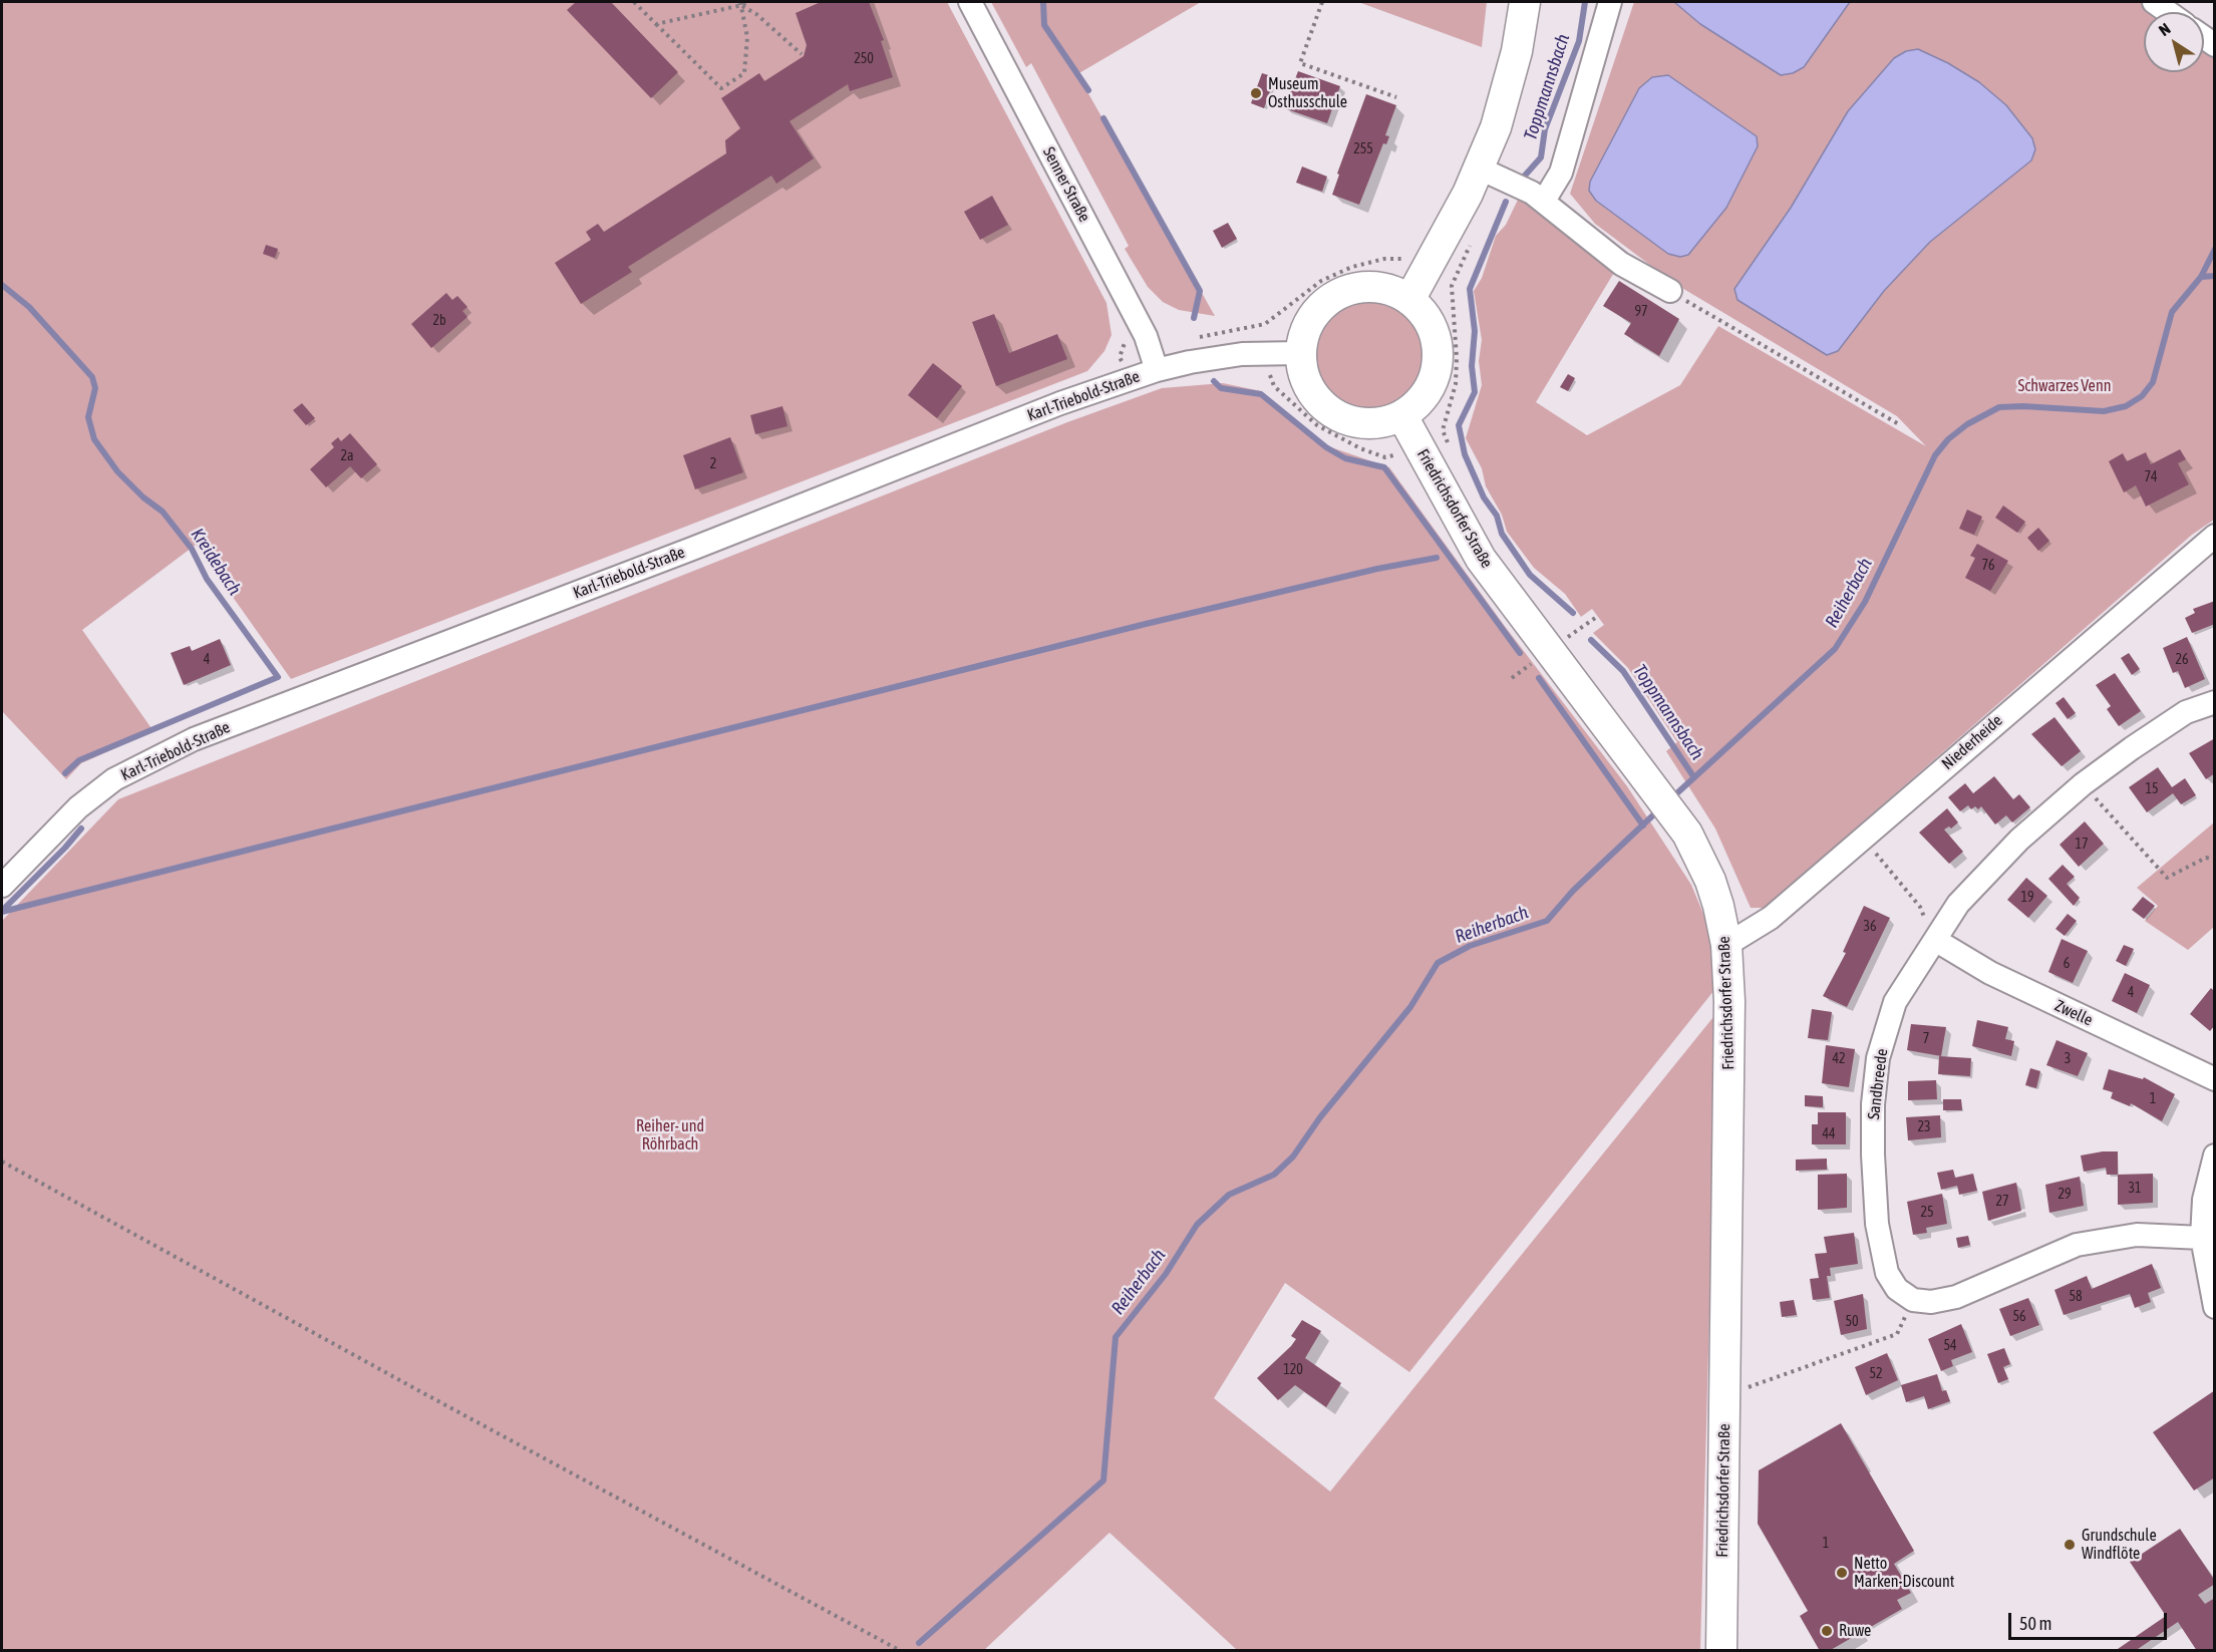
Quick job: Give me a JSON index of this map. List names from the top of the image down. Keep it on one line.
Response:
{"streets":{"main road":["Friedrichsdorfer Straße"],"street":["Senner Straße","Karl-Triebold-Straße","Niederheide","Zwelle","Sandbreede"]},"crossings":[["Senner Straße","Karl-Triebold-Straße"],["Karl-Triebold-Straße","Friedrichsdorfer Straße"],["Friedrichsdorfer Straße","Niederheide"],["Zwelle","Sandbreede"]],"water":["Toppmannsbach","Kreidebach","Reiherbach"],"parks":["Schwarzes Venn","Reiher- und Röhrbach"],"places":["Museum Osthusschule","Grundschule Windflöte","Netto Marken-Discount","Ruwe"],"house_numbers":["250","255","97","2b","2a","2","74","76","4","26","15","17","19","36","6","4","7","42","3","1","23","44","31","29","27","25","58","56","50","54","120","52","1"],"scale_bar":"50 m","north":"top left"}
